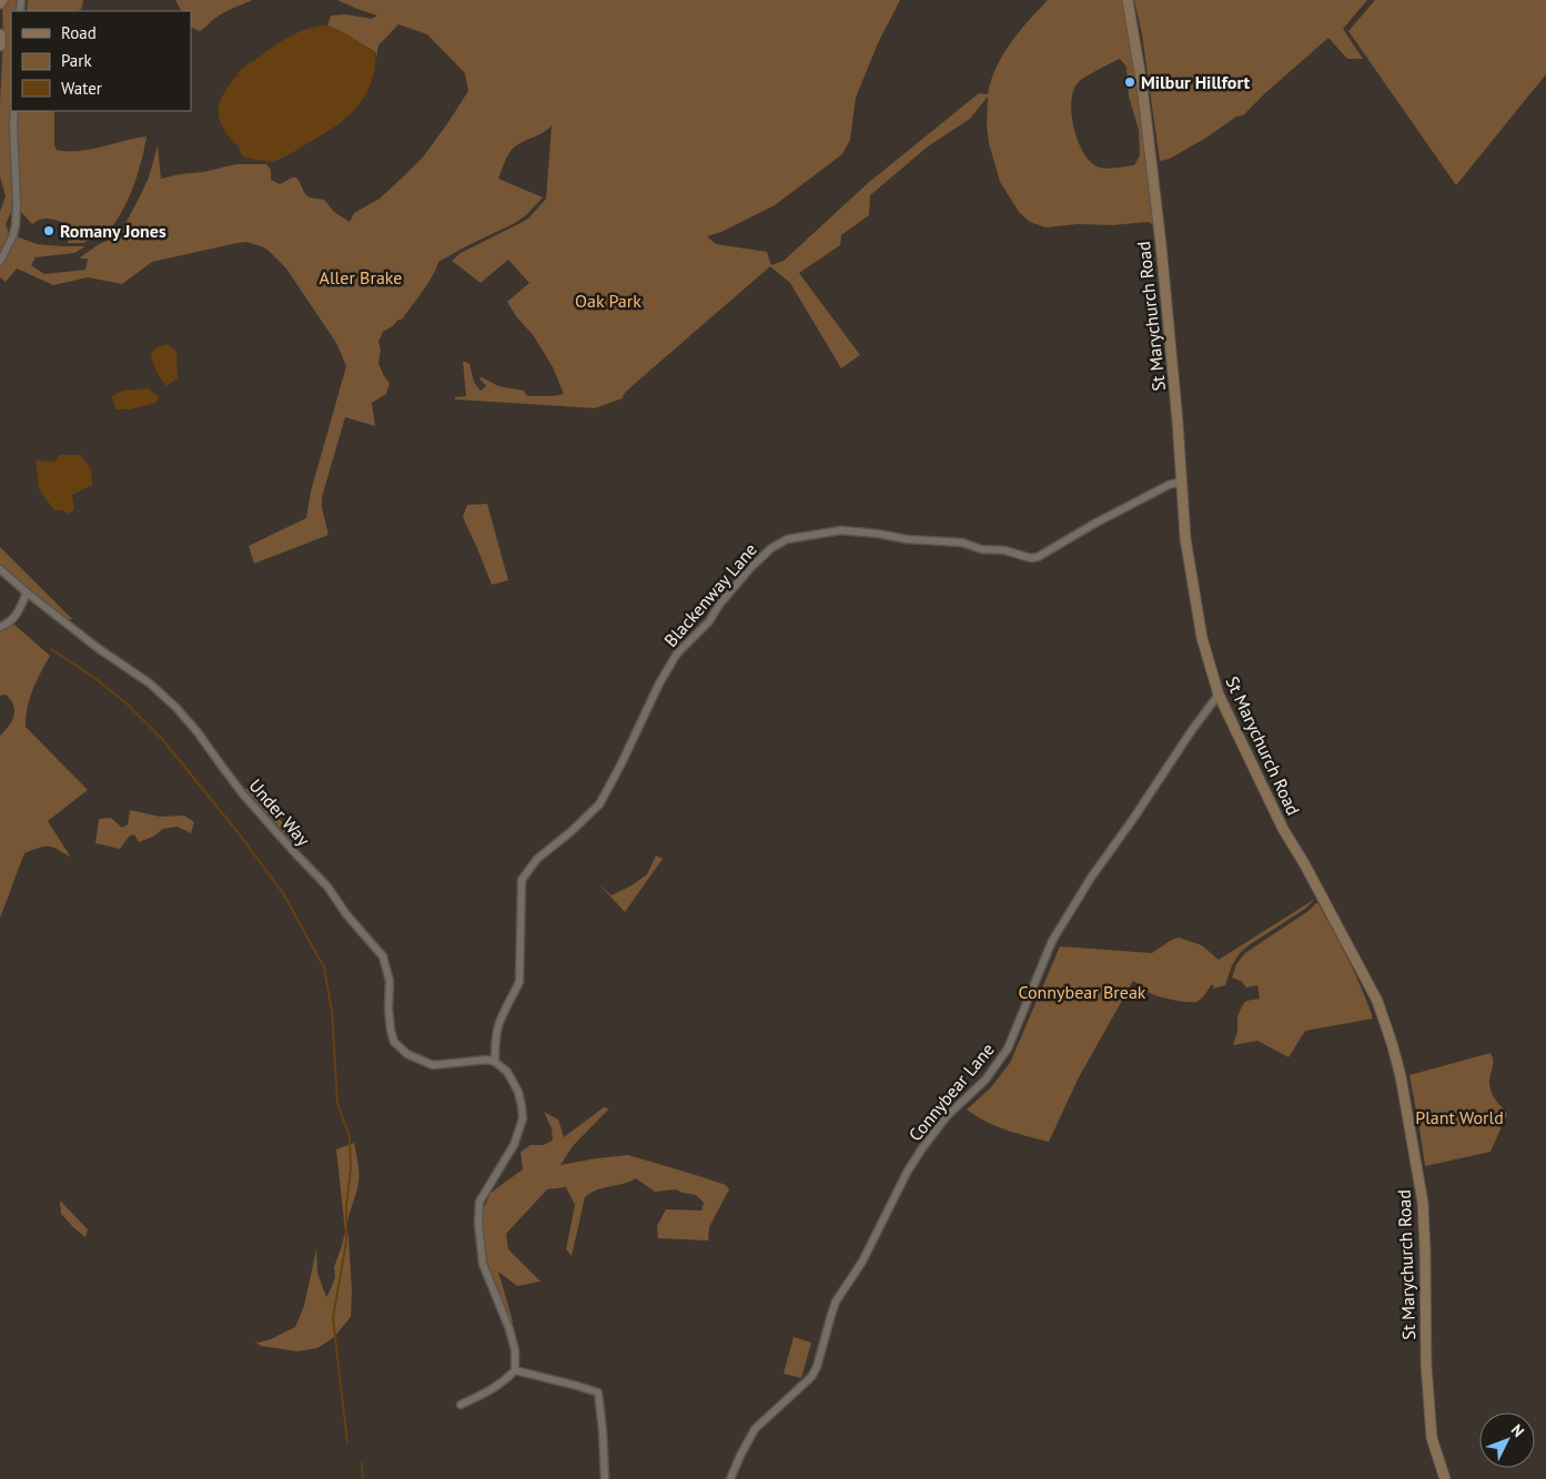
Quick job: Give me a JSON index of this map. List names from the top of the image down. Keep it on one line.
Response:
{"streets":{"street":["St Marychurch Road","Blackenway Lane","Under Way","Connybear Lane"]},"crossings":[["St Marychurch Road","Blackenway Lane"],["St Marychurch Road","Connybear Lane"],["Blackenway Lane","Under Way"]],"parks":["Aller Brake","Oak Park","Connybear Break","Plant World"],"places":["Milbur Hillfort","Romany Jones"],"legend":["Road","Park","Water"],"north":"top right"}
